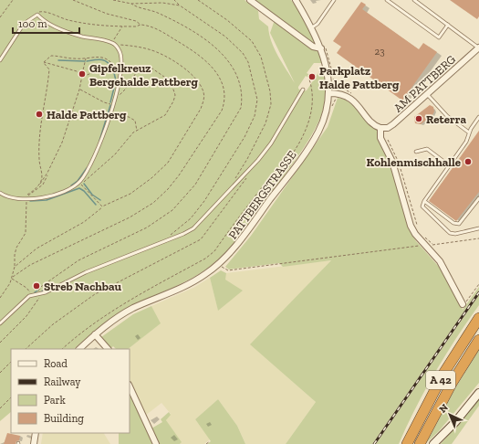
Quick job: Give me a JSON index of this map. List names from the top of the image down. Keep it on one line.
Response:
{"streets":{"highway":["A 42"],"street":["AM PATTBERG","PATTBERGSTRASSE"]},"places":["Gipfelkreuz Bergehalde Pattberg","Parkplatz Halde Pattberg","Halde Pattberg","Reterra","Kohlenmischhalle","Streb Nachbau"],"house_numbers":["23"],"legend":["Road","Railway","Park","Building"],"scale_bar":"100 m","north":"top left"}
